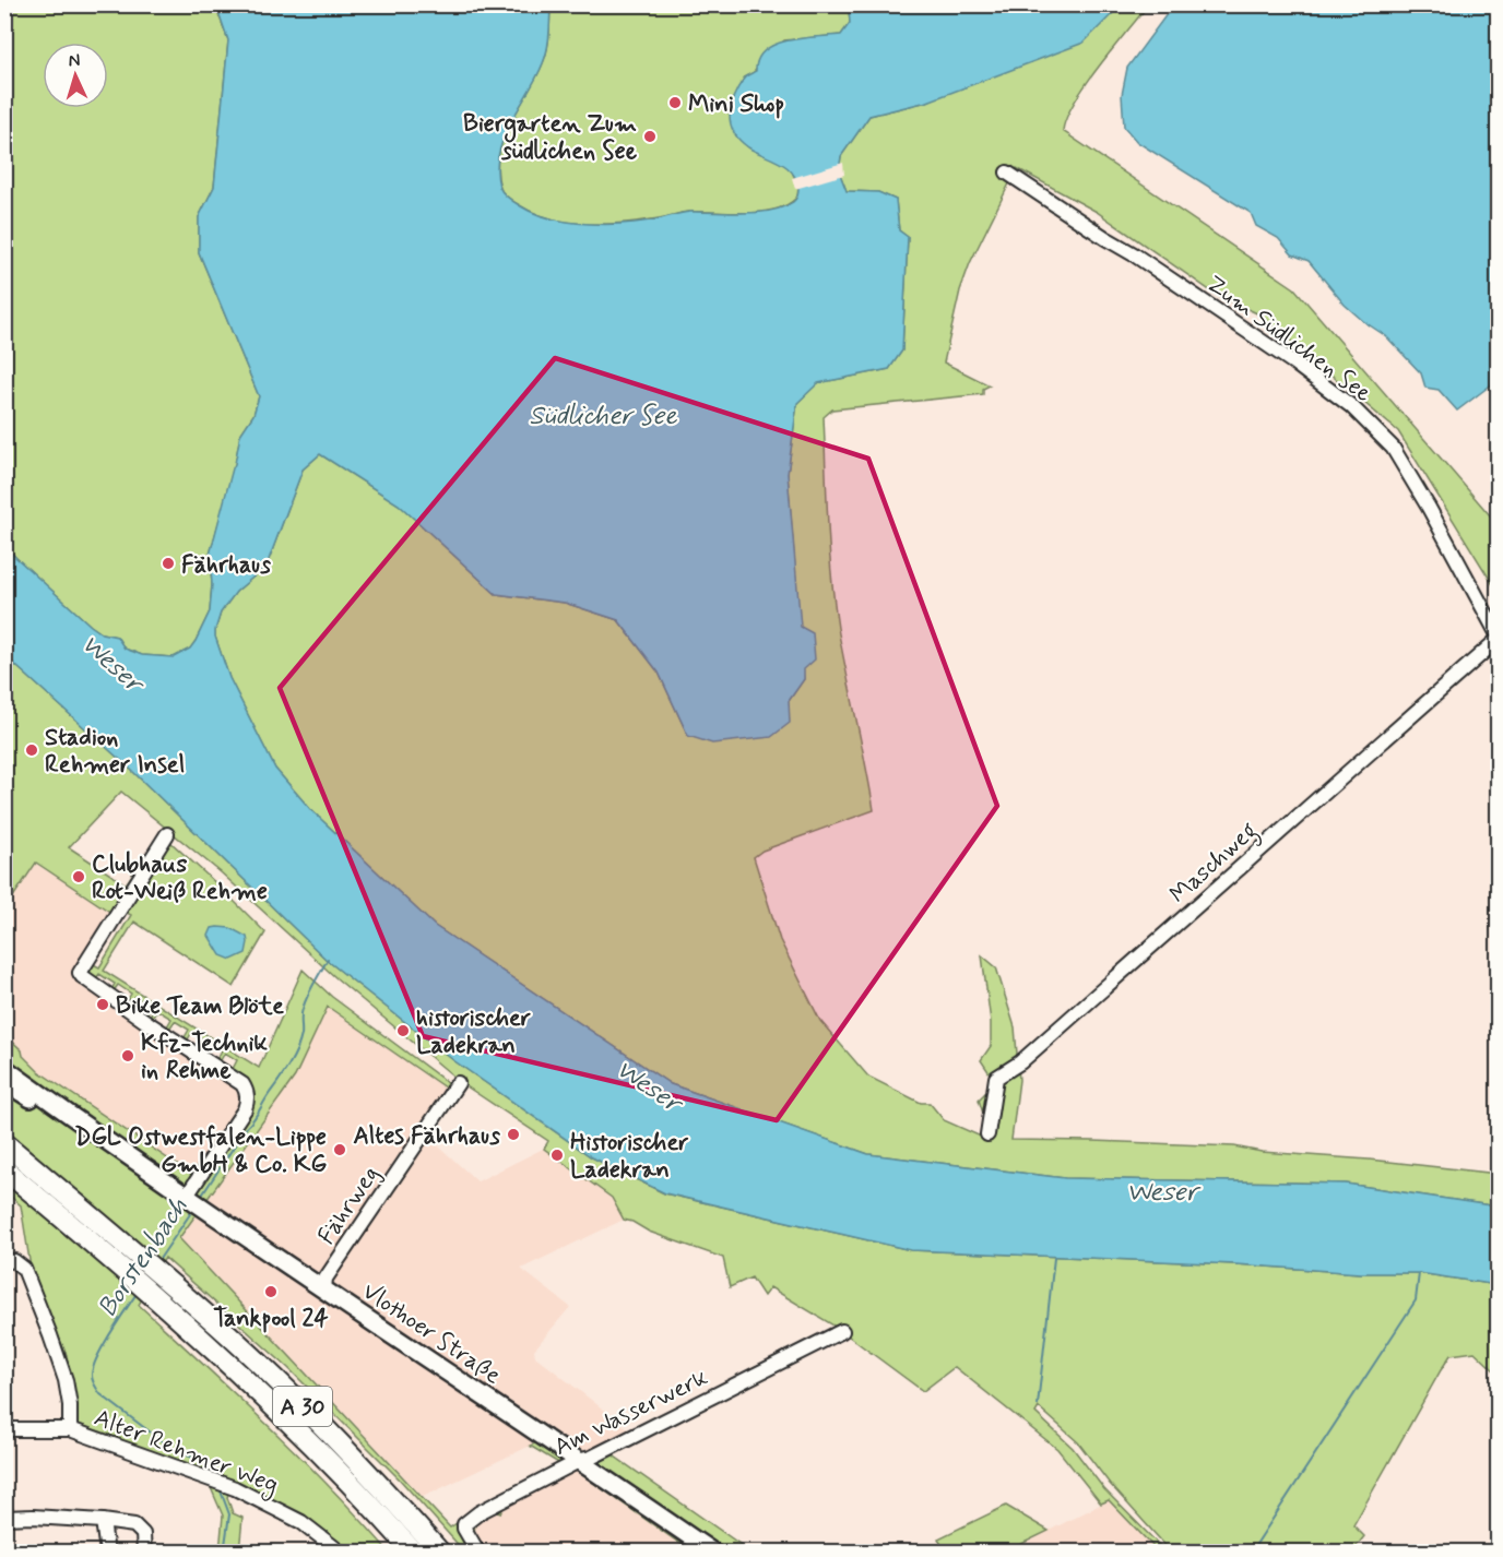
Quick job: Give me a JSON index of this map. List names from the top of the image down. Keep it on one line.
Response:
{"streets":{"highway":["A 30"],"main road":["Vlothoer Straße"],"street":["Zum Südlichen See","Maschweg","Fährweg","Am Wasserwerk","Alter Rehmer Weg"]},"crossings":[["Zum Südlichen See","Maschweg"],["Fährweg","Vlothoer Straße"],["Vlothoer Straße","Am Wasserwerk"]],"water":["Südlicher See","Weser","Borstenbach"],"places":["Mini Shop","Biergarten Zum südlichen See","Fährhaus","Stadion Rehmer Insel","Clubhaus Rot-Weiß Rehme","Bike Team Blöte","historischer Ladekran","Kfz-Technik in Rehme","Altes Fährhaus","DGL Ostwestfalen-Lippe GmbH & Co. KG","Historischer Ladekran","Tankpool 24"],"north":"top"}
